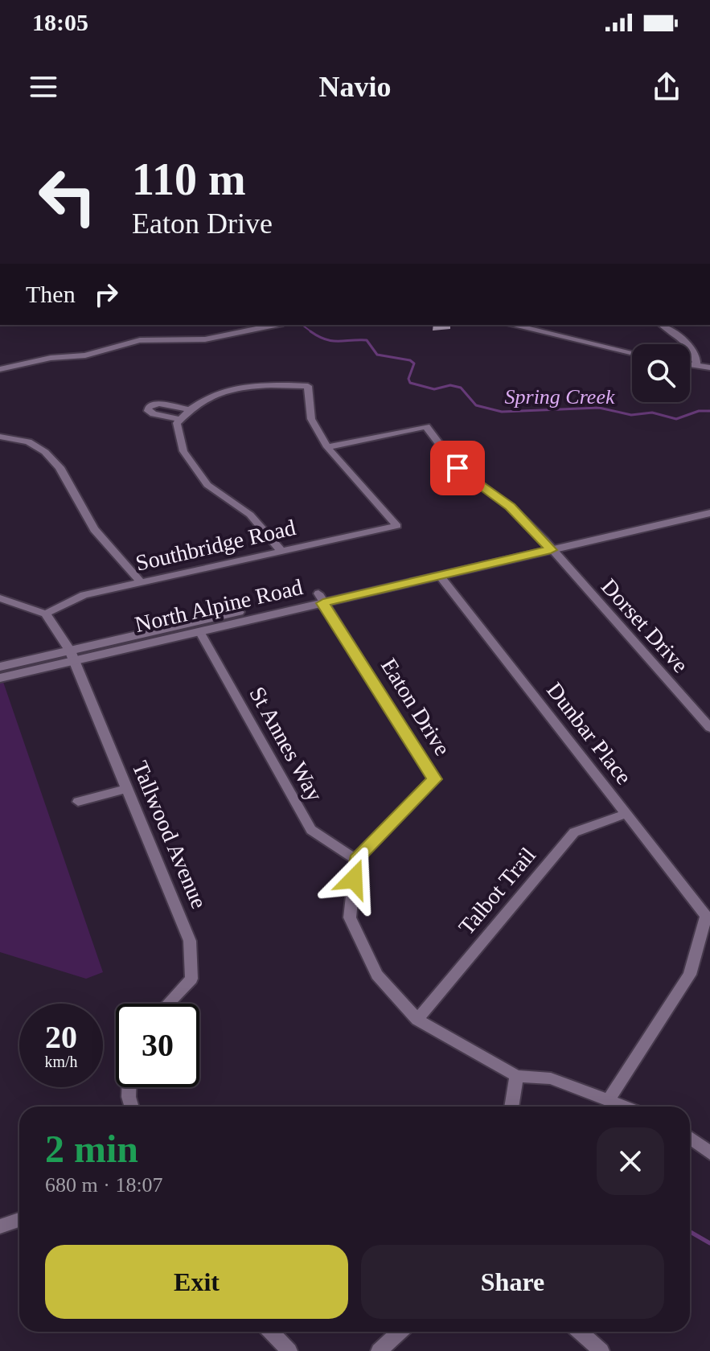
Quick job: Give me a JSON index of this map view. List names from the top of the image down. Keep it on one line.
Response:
{"streets":{"main road":["North Alpine Road"],"street":["Southbridge Road","Dorset Drive","Eaton Drive","Dunbar Place","St Annes Way","Tallwood Avenue","Talbot Trail"]},"crossings":[["Southbridge Road","Dorset Drive"],["Southbridge Road","Tallwood Avenue"],["North Alpine Road","Dorset Drive"],["North Alpine Road","Eaton Drive"],["North Alpine Road","Dunbar Place"],["North Alpine Road","St Annes Way"],["North Alpine Road","Tallwood Avenue"],["Eaton Drive","St Annes Way"],["Dunbar Place","Talbot Trail"]],"water":["Spring Creek"],"page":{"status":"18:05","header":"Navio","turn":["110 m","Eaton Drive"],"then":"Then","speed":"20 km/h","limit":"30","heading":["2 min","680 m · 18:07"],"buttons":["Exit","Share"]}}
